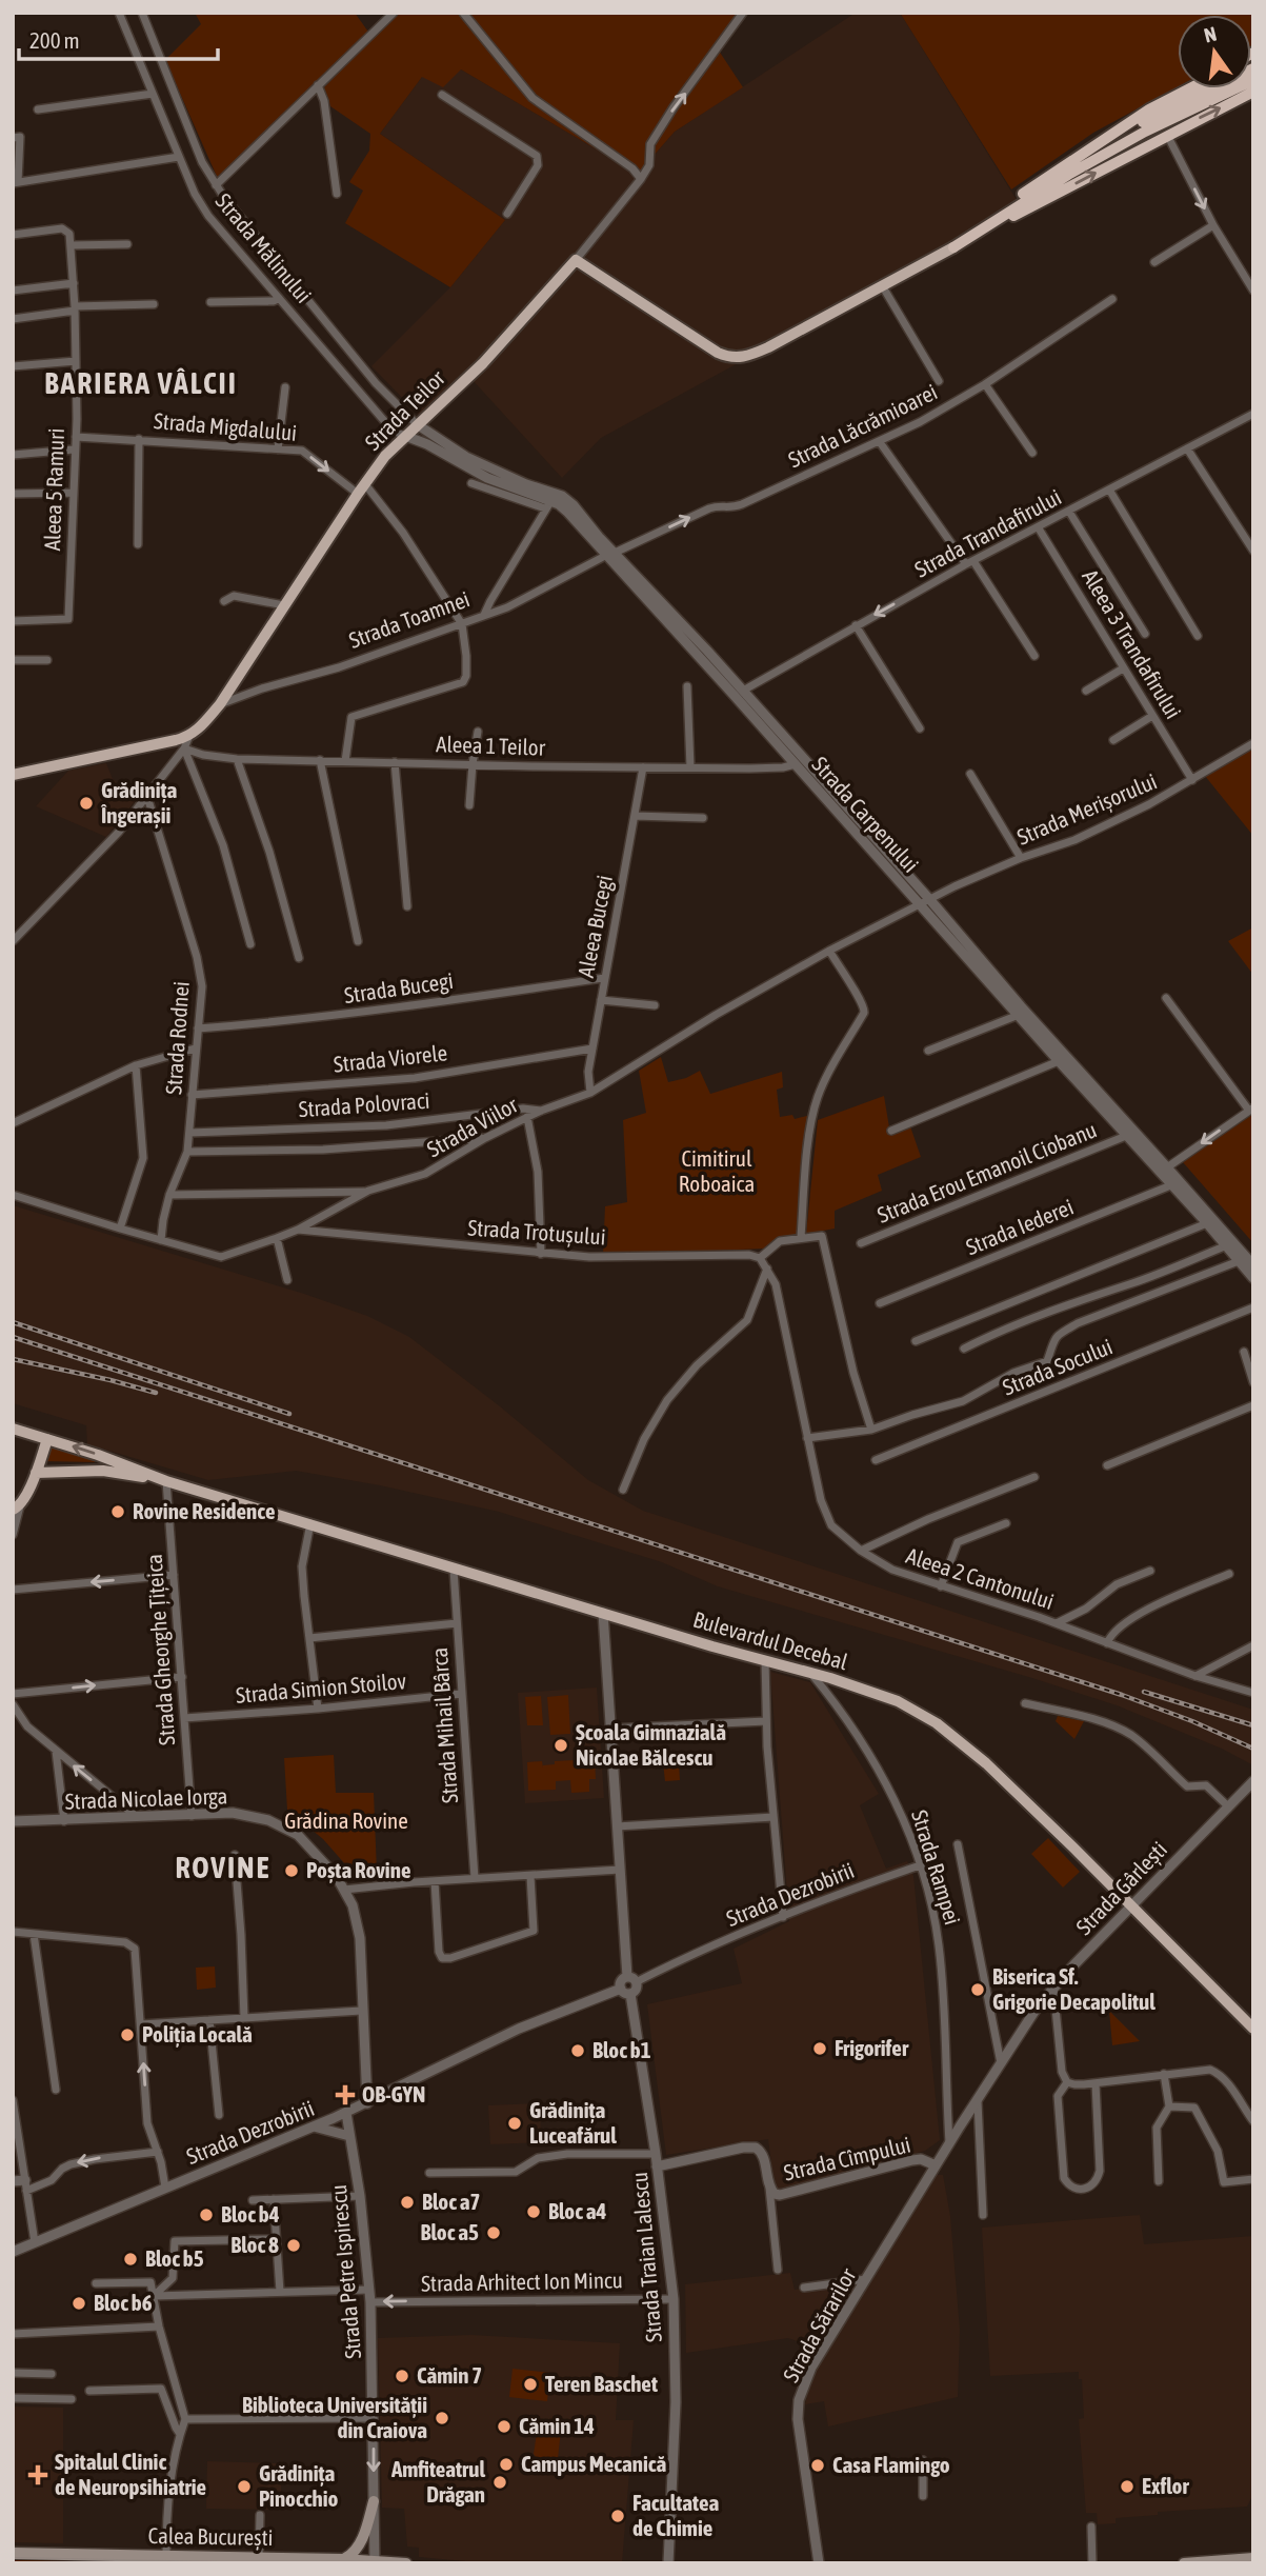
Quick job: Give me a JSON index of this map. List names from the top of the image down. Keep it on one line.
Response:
{"streets":{"main road":["Strada Teilor","Bulevardul Decebal","Calea București"],"street":["Strada Mălinului","Strada Lăcrămioarei","Strada Migdalului","Aleea 5 Ramuri","Strada Trandafirului","Strada Toamnei","Aleea 3 Trandafirului","Aleea 1 Teilor","Strada Merișorului","Strada Carpenului","Aleea Bucegi","Strada Bucegi","Strada Rodnei","Strada Viorele","Strada Polovraci","Strada Viilor","Strada Erou Emanoil Ciobanu","Strada Iederei","Strada Trotușului","Strada Socului","Aleea 2 Cantonului","Strada Gheorghe Țițeica","Strada Simion Stoilov","Strada Mihail Bârca","Strada Nicolae Iorga","Strada Rampei","Strada Gârlești","Strada Dezrobirii","Strada Cîmpului","Strada Traian Lalescu","Strada Petre Ispirescu","Strada Arhitect Ion Mincu","Strada Sărarilor"]},"crossings":[["Strada Mălinului","Strada Teilor"],["Strada Mălinului","Strada Carpenului"],["Strada Teilor","Strada Migdalului"],["Strada Teilor","Strada Toamnei"],["Strada Teilor","Aleea 1 Teilor"],["Strada Teilor","Strada Carpenului"],["Strada Teilor","Strada Rodnei"],["Strada Lăcrămioarei","Strada Toamnei"],["Strada Lăcrămioarei","Strada Carpenului"],["Strada Migdalului","Aleea 5 Ramuri"],["Strada Migdalului","Strada Toamnei"],["Strada Trandafirului","Aleea 3 Trandafirului"],["Strada Trandafirului","Strada Carpenului"],["Strada Toamnei","Strada Carpenului"],["Aleea 3 Trandafirului","Strada Merișorului"],["Aleea 1 Teilor","Strada Carpenului"],["Aleea 1 Teilor","Aleea Bucegi"],["Strada Merișorului","Strada Carpenului"],["Strada Merișorului","Strada Viilor"],["Strada Carpenului","Strada Viilor"],["Strada Carpenului","Strada Erou Emanoil Ciobanu"],["Strada Carpenului","Strada Iederei"],["Aleea Bucegi","Strada Bucegi"],["Aleea Bucegi","Strada Viorele"],["Aleea Bucegi","Strada Viilor"],["Strada Bucegi","Strada Rodnei"],["Strada Rodnei","Strada Viorele"],["Strada Rodnei","Strada Polovraci"],["Strada Rodnei","Strada Viilor"],["Strada Polovraci","Strada Viilor"],["Strada Viilor","Strada Trotușului"],["Bulevardul Decebal","Strada Gheorghe Țițeica"],["Bulevardul Decebal","Strada Mihail Bârca"],["Bulevardul Decebal","Strada Rampei"],["Bulevardul Decebal","Strada Gârlești"],["Strada Gheorghe Țițeica","Strada Simion Stoilov"],["Strada Gheorghe Țițeica","Strada Nicolae Iorga"],["Strada Simion Stoilov","Strada Mihail Bârca"],["Strada Nicolae Iorga","Strada Dezrobirii"],["Strada Rampei","Strada Gârlești"],["Strada Rampei","Strada Dezrobirii"],["Strada Gârlești","Strada Cîmpului"],["Strada Gârlești","Strada Sărarilor"],["Strada Dezrobirii","Strada Traian Lalescu"],["Strada Dezrobirii","Strada Petre Ispirescu"],["Strada Cîmpului","Strada Sărarilor"],["Strada Traian Lalescu","Strada Arhitect Ion Mincu"],["Strada Petre Ispirescu","Strada Arhitect Ion Mincu"],["Strada Petre Ispirescu","Calea București"]],"one_way":["Strada Lăcrămioarei","Strada Arhitect Ion Mincu"],"districts":["BARIERA VÂLCII","ROVINE"],"parks":["Cimitirul Roboaica","Grădina Rovine"],"places":{"other":["Grădinița Îngerașii","Rovine Residence","Școala Gimnazială Nicolae Bălcescu","Poșta Rovine","Biserica Sf. Grigorie Decapolitul","Poliția Locală","Frigorifer","Bloc b1","Grădinița Luceafărul","Bloc a7","Bloc a4","Bloc b4","Bloc a5","Bloc 8","Bloc b5","Bloc b6","Cămin 7","Teren Baschet","Biblioteca Universității din Craiova","Cămin 14","Campus Mecanică","Casa Flamingo","Amfiteatrul Drăgan","Grădinița Pinocchio","Exflor","Facultatea de Chimie"],"health":["OB-GYN","Spitalul Clinic de Neuropsihiatrie"]},"scale_bar":"200 m","north":"top"}
